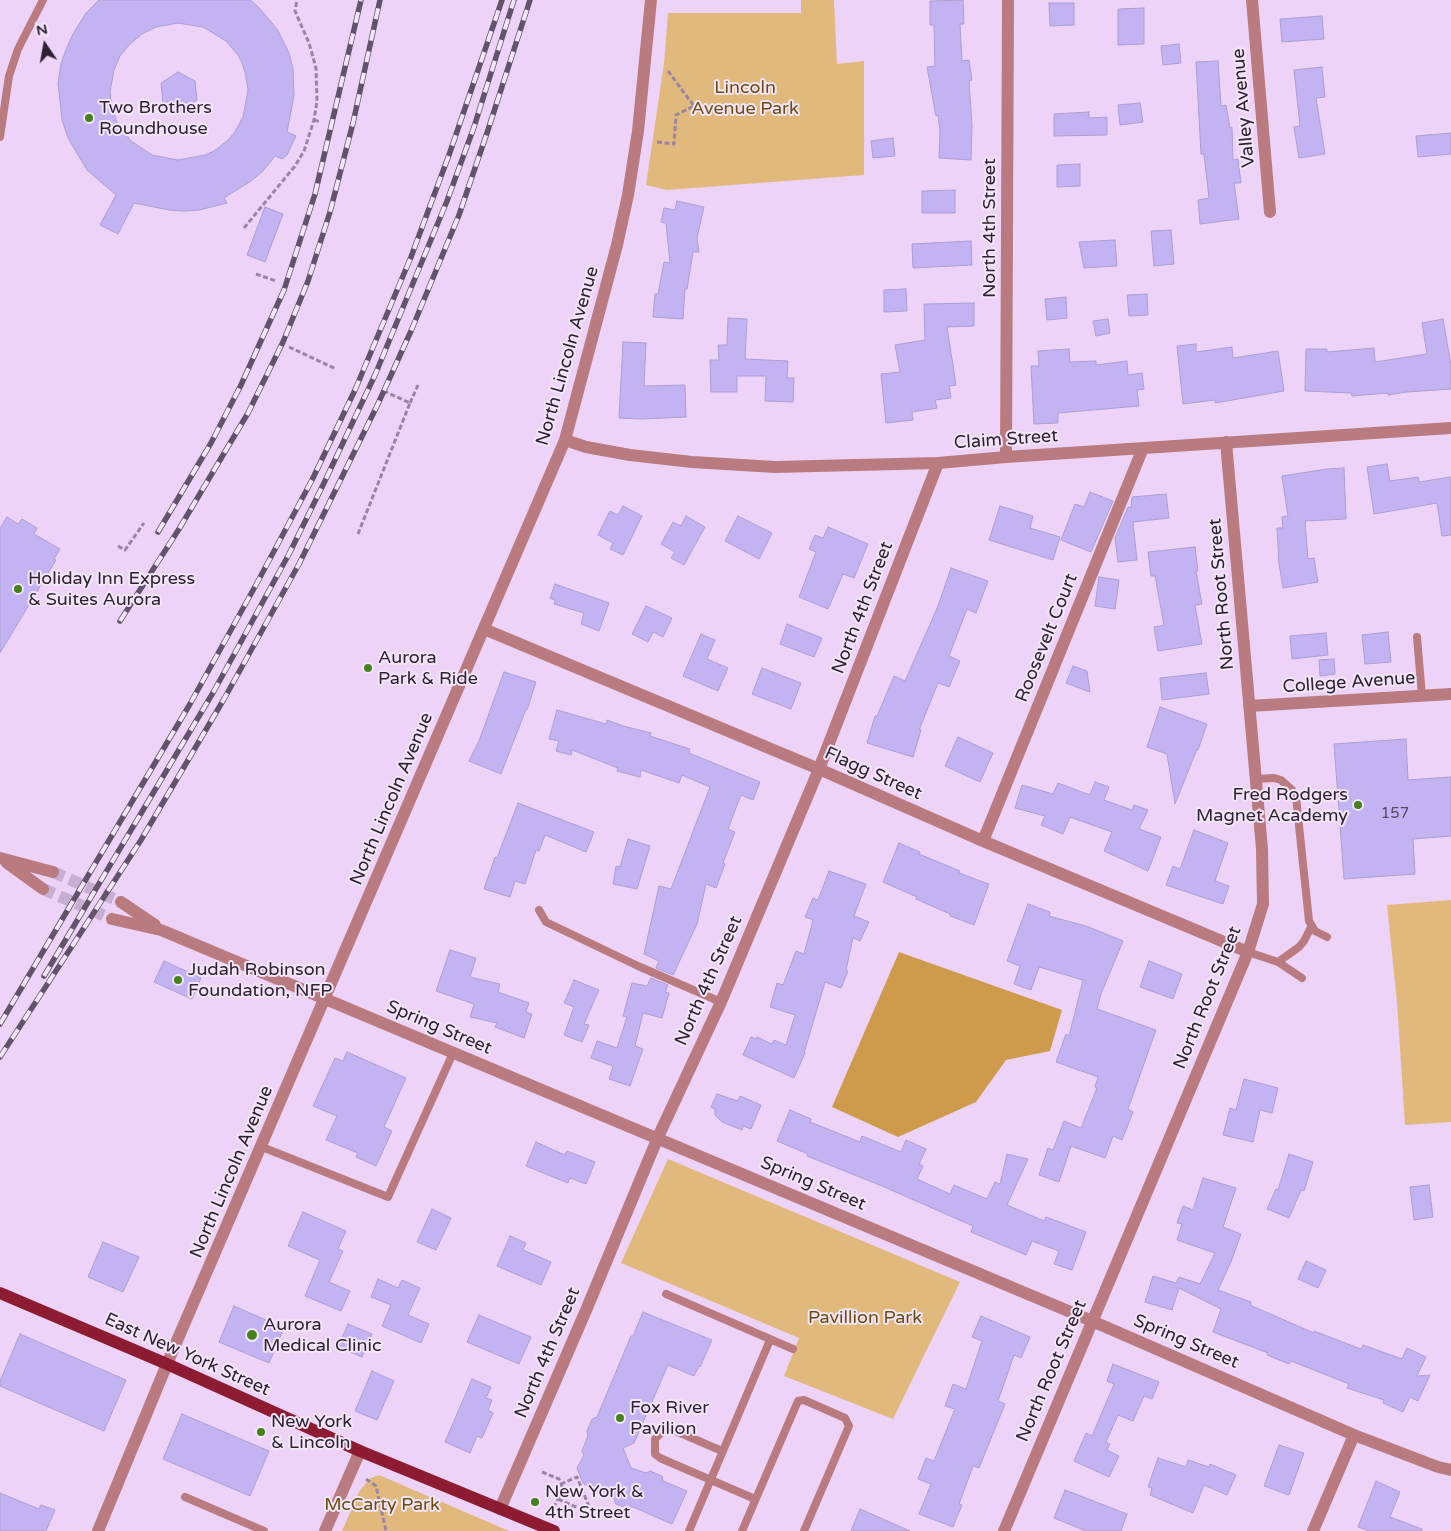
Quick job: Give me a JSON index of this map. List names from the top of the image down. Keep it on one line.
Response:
{"streets":{"main road":["East New York Street"],"street":["Valley Avenue","North 4th Street","North Lincoln Avenue","Claim Street","North Root Street","Roosevelt Court","College Avenue","Flagg Street","Spring Street"]},"crossings":[["North 4th Street","Claim Street"],["North 4th Street","Flagg Street"],["North 4th Street","Spring Street"],["North 4th Street","East New York Street"],["North Lincoln Avenue","Claim Street"],["North Lincoln Avenue","Flagg Street"],["North Lincoln Avenue","Spring Street"],["North Lincoln Avenue","East New York Street"],["Claim Street","North Root Street"],["Claim Street","Roosevelt Court"],["North Root Street","College Avenue"],["North Root Street","Flagg Street"],["North Root Street","Spring Street"],["Roosevelt Court","Flagg Street"]],"parks":["Lincoln Avenue Park","Pavillion Park","McCarty Park"],"places":["Two Brothers Roundhouse","Holiday Inn Express & Suites Aurora","Aurora Park & Ride","Fred Rodgers Magnet Academy","Judah Robinson Foundation, NFP","Aurora Medical Clinic","Fox River Pavilion","New York & Lincoln","New York & 4th Street"],"house_numbers":["157"],"north":"top"}
